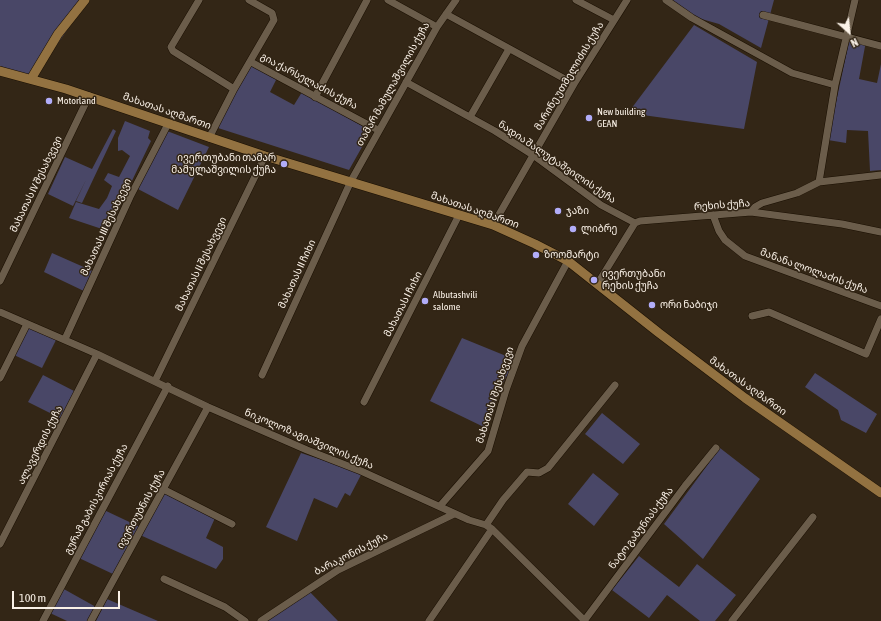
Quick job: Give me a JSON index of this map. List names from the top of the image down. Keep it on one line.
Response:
{"streets":{"main road":["მახათას აღმართი"],"street":["მარინე უთმელიძის ქუჩა","გია ქარსელაძის ქუჩა","თამარ მამულაშვილის ქუჩა","ნადია შალუტაშვილის ქუჩა","მახათას IV შესახვევი","რეხის ქუჩა","მახათას III შესახვევი","მახათას II შესახვევი","მანანა ლოლაძის ქუჩა","მახათას II ჩიხი","მახათას I ჩიხი","მახათას I შესახვევი","ნიკოლოზ აგიაშვილის ქუჩა","ალავერდის ქუჩა","გურამ გაბისკირიას ქუჩა","ივერთუბნის ქუჩა","ნატო გაბუნიას ქუჩა","ბარაკონის ქუჩა"]},"crossings":[["მარინე უთმელიძის ქუჩა","მახათას აღმართი"],["მარინე უთმელიძის ქუჩა","ნადია შალუტაშვილის ქუჩა"],["გია ქარსელაძის ქუჩა","თამარ მამულაშვილის ქუჩა"],["გია ქარსელაძის ქუჩა","მახათას აღმართი"],["თამარ მამულაშვილის ქუჩა","მახათას აღმართი"],["თამარ მამულაშვილის ქუჩა","ნადია შალუტაშვილის ქუჩა"],["თამარ მამულაშვილის ქუჩა","მახათას II ჩიხი"],["მახათას აღმართი","მახათას IV შესახვევი"],["მახათას აღმართი","მახათას III შესახვევი"],["მახათას აღმართი","მახათას II შესახვევი"],["მახათას აღმართი","მახათას II ჩიხი"],["მახათას აღმართი","მახათას I ჩიხი"],["მახათას აღმართი","მახათას I შესახვევი"],["ნადია შალუტაშვილის ქუჩა","რეხის ქუჩა"],["რეხის ქუჩა","მანანა ლოლაძის ქუჩა"],["მახათას III შესახვევი","ნიკოლოზ აგიაშვილის ქუჩა"],["მახათას II შესახვევი","ნიკოლოზ აგიაშვილის ქუჩა"],["მახათას I შესახვევი","ნიკოლოზ აგიაშვილის ქუჩა"],["ნიკოლოზ აგიაშვილის ქუჩა","ალავერდის ქუჩა"],["ნიკოლოზ აგიაშვილის ქუჩა","გურამ გაბისკირიას ქუჩა"],["ნიკოლოზ აგიაშვილის ქუჩა","ივერთუბნის ქუჩა"],["ნიკოლოზ აგიაშვილის ქუჩა","ნატო გაბუნიას ქუჩა"],["ნიკოლოზ აგიაშვილის ქუჩა","ბარაკონის ქუჩა"]],"places":["Motorland","New building GEAN","ივერთუბანი თამარ მამულაშვილის ქუჩა","ჯაზი","ლიბრე","ზოომარტი","ივერთუბანი რეხის ქუჩა","Albutashvili salome","ორი ნაბიჯი"],"scale_bar":"100 m","north":"bottom right"}
